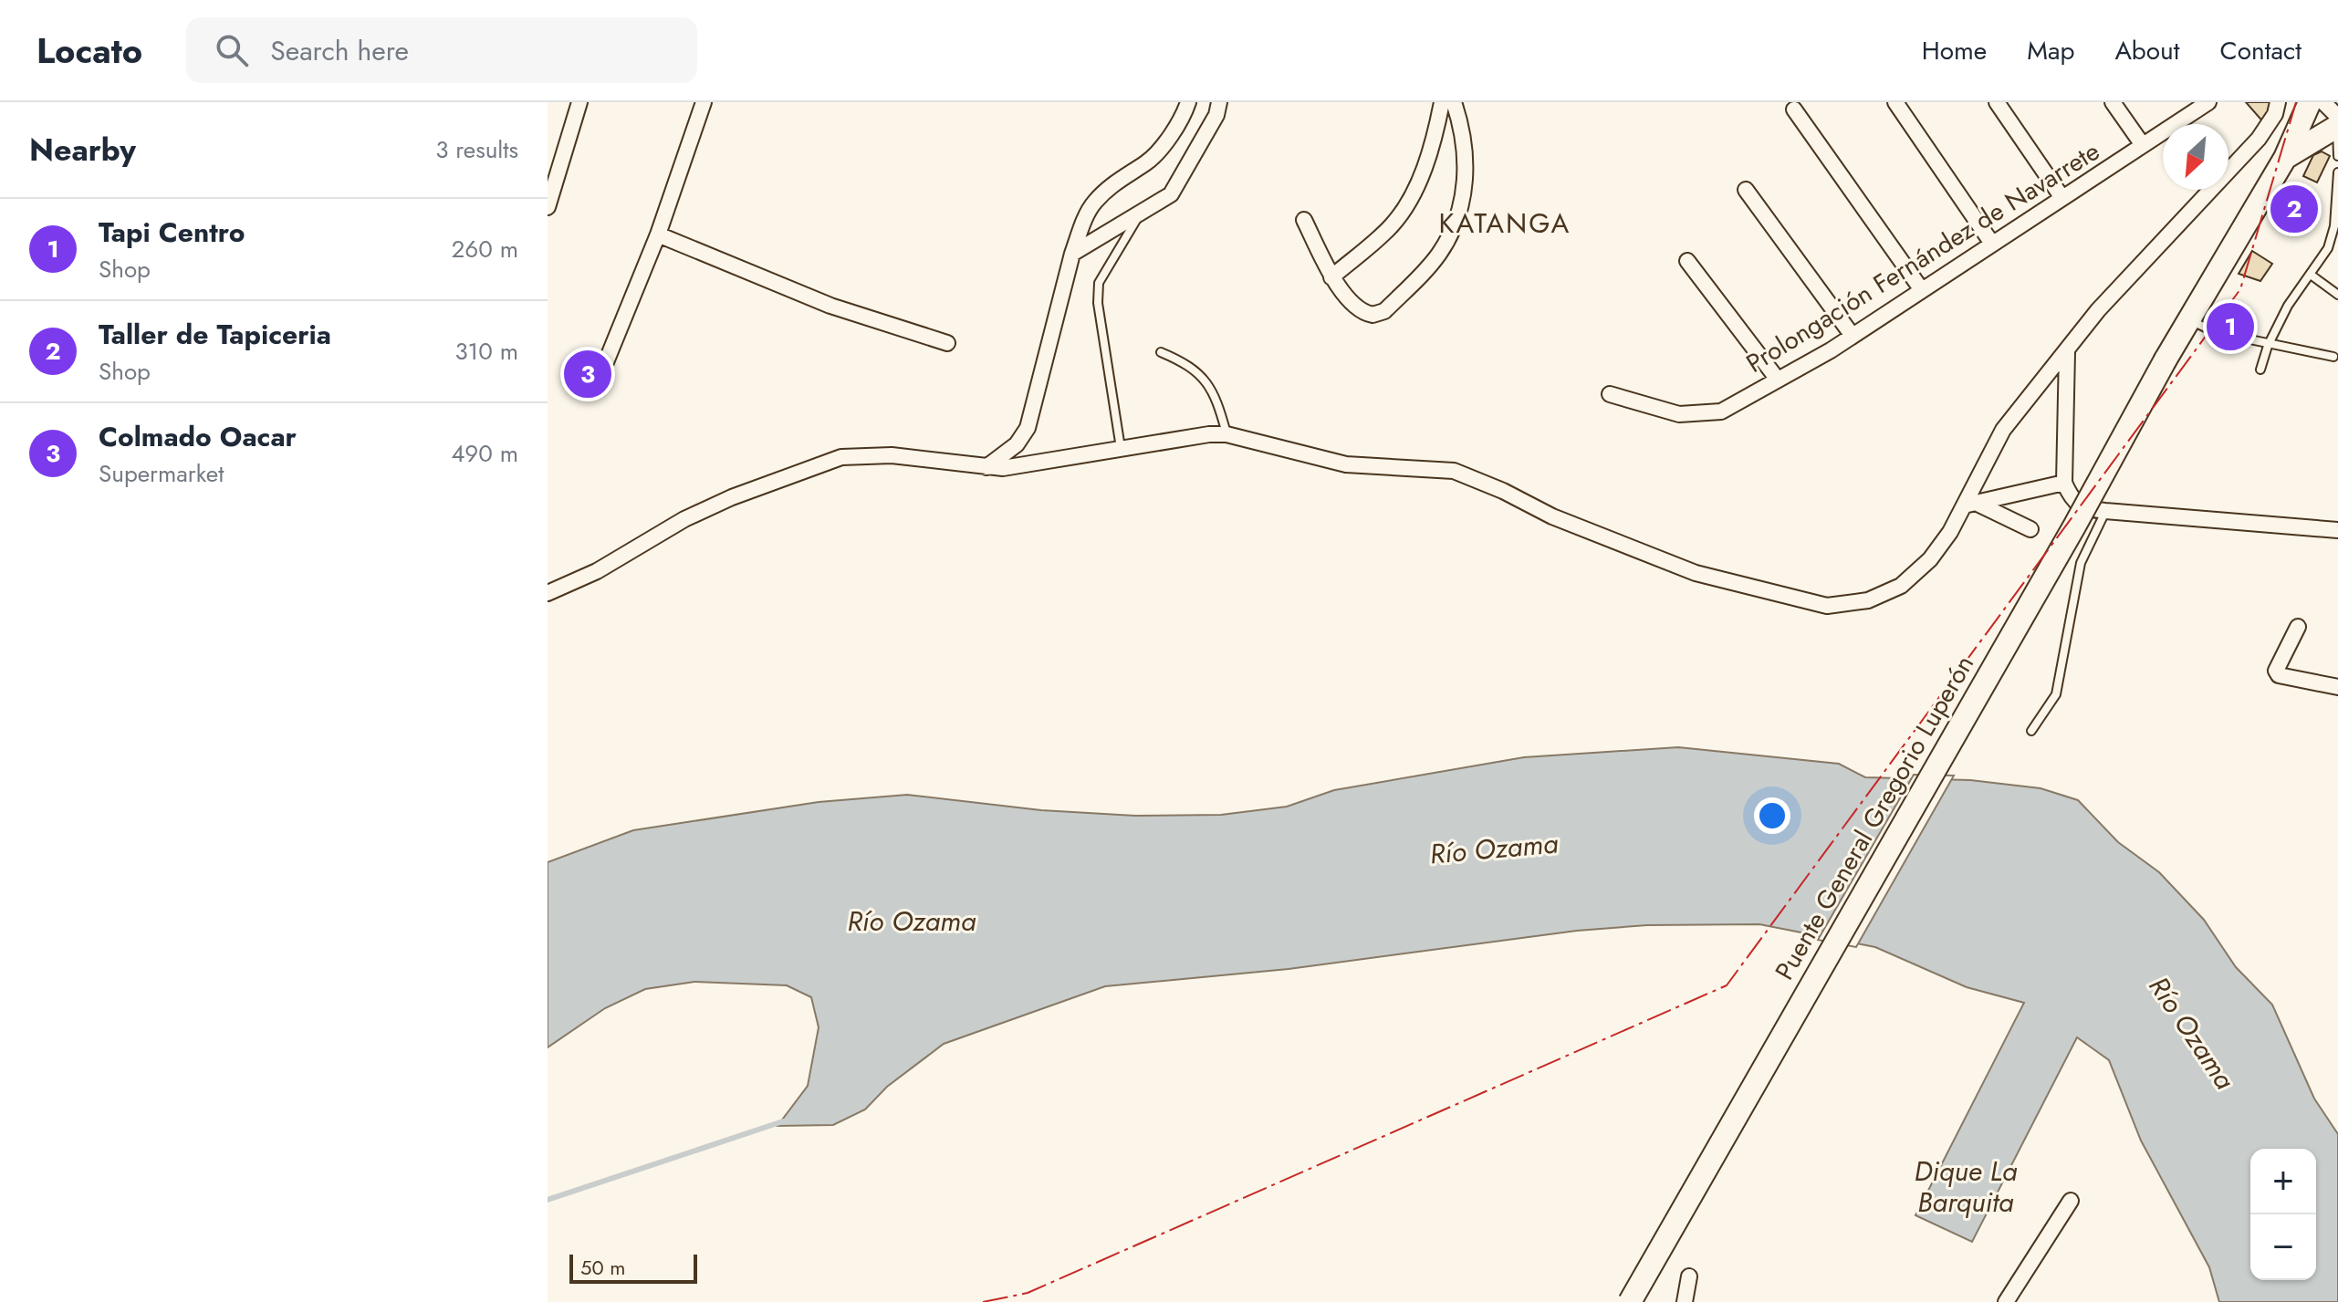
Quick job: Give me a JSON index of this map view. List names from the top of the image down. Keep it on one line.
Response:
{"streets":{"street":["Prolongación Fernández de Navarrete","Puente General Gregorio Luperón"]},"districts":["KATANGA"],"water":["Río Ozama","Dique La Barquita"],"scale_bar":"50 m","north":"bottom left","page":{"header":"Locato","search":"Search here","nav":["Home","Map","About","Contact"],"heading":["Nearby","3 results"],"pins":["2","1","3"],"list":[{"mark":"1","name":"Tapi Centro","note":"Shop","value":"260 m"},{"mark":"2","name":"Taller de Tapiceria","note":"Shop","value":"310 m"},{"mark":"3","name":"Colmado Oacar","note":"Supermarket","value":"490 m"}],"map_buttons":["+","−"],"scale":"50 m"}}
